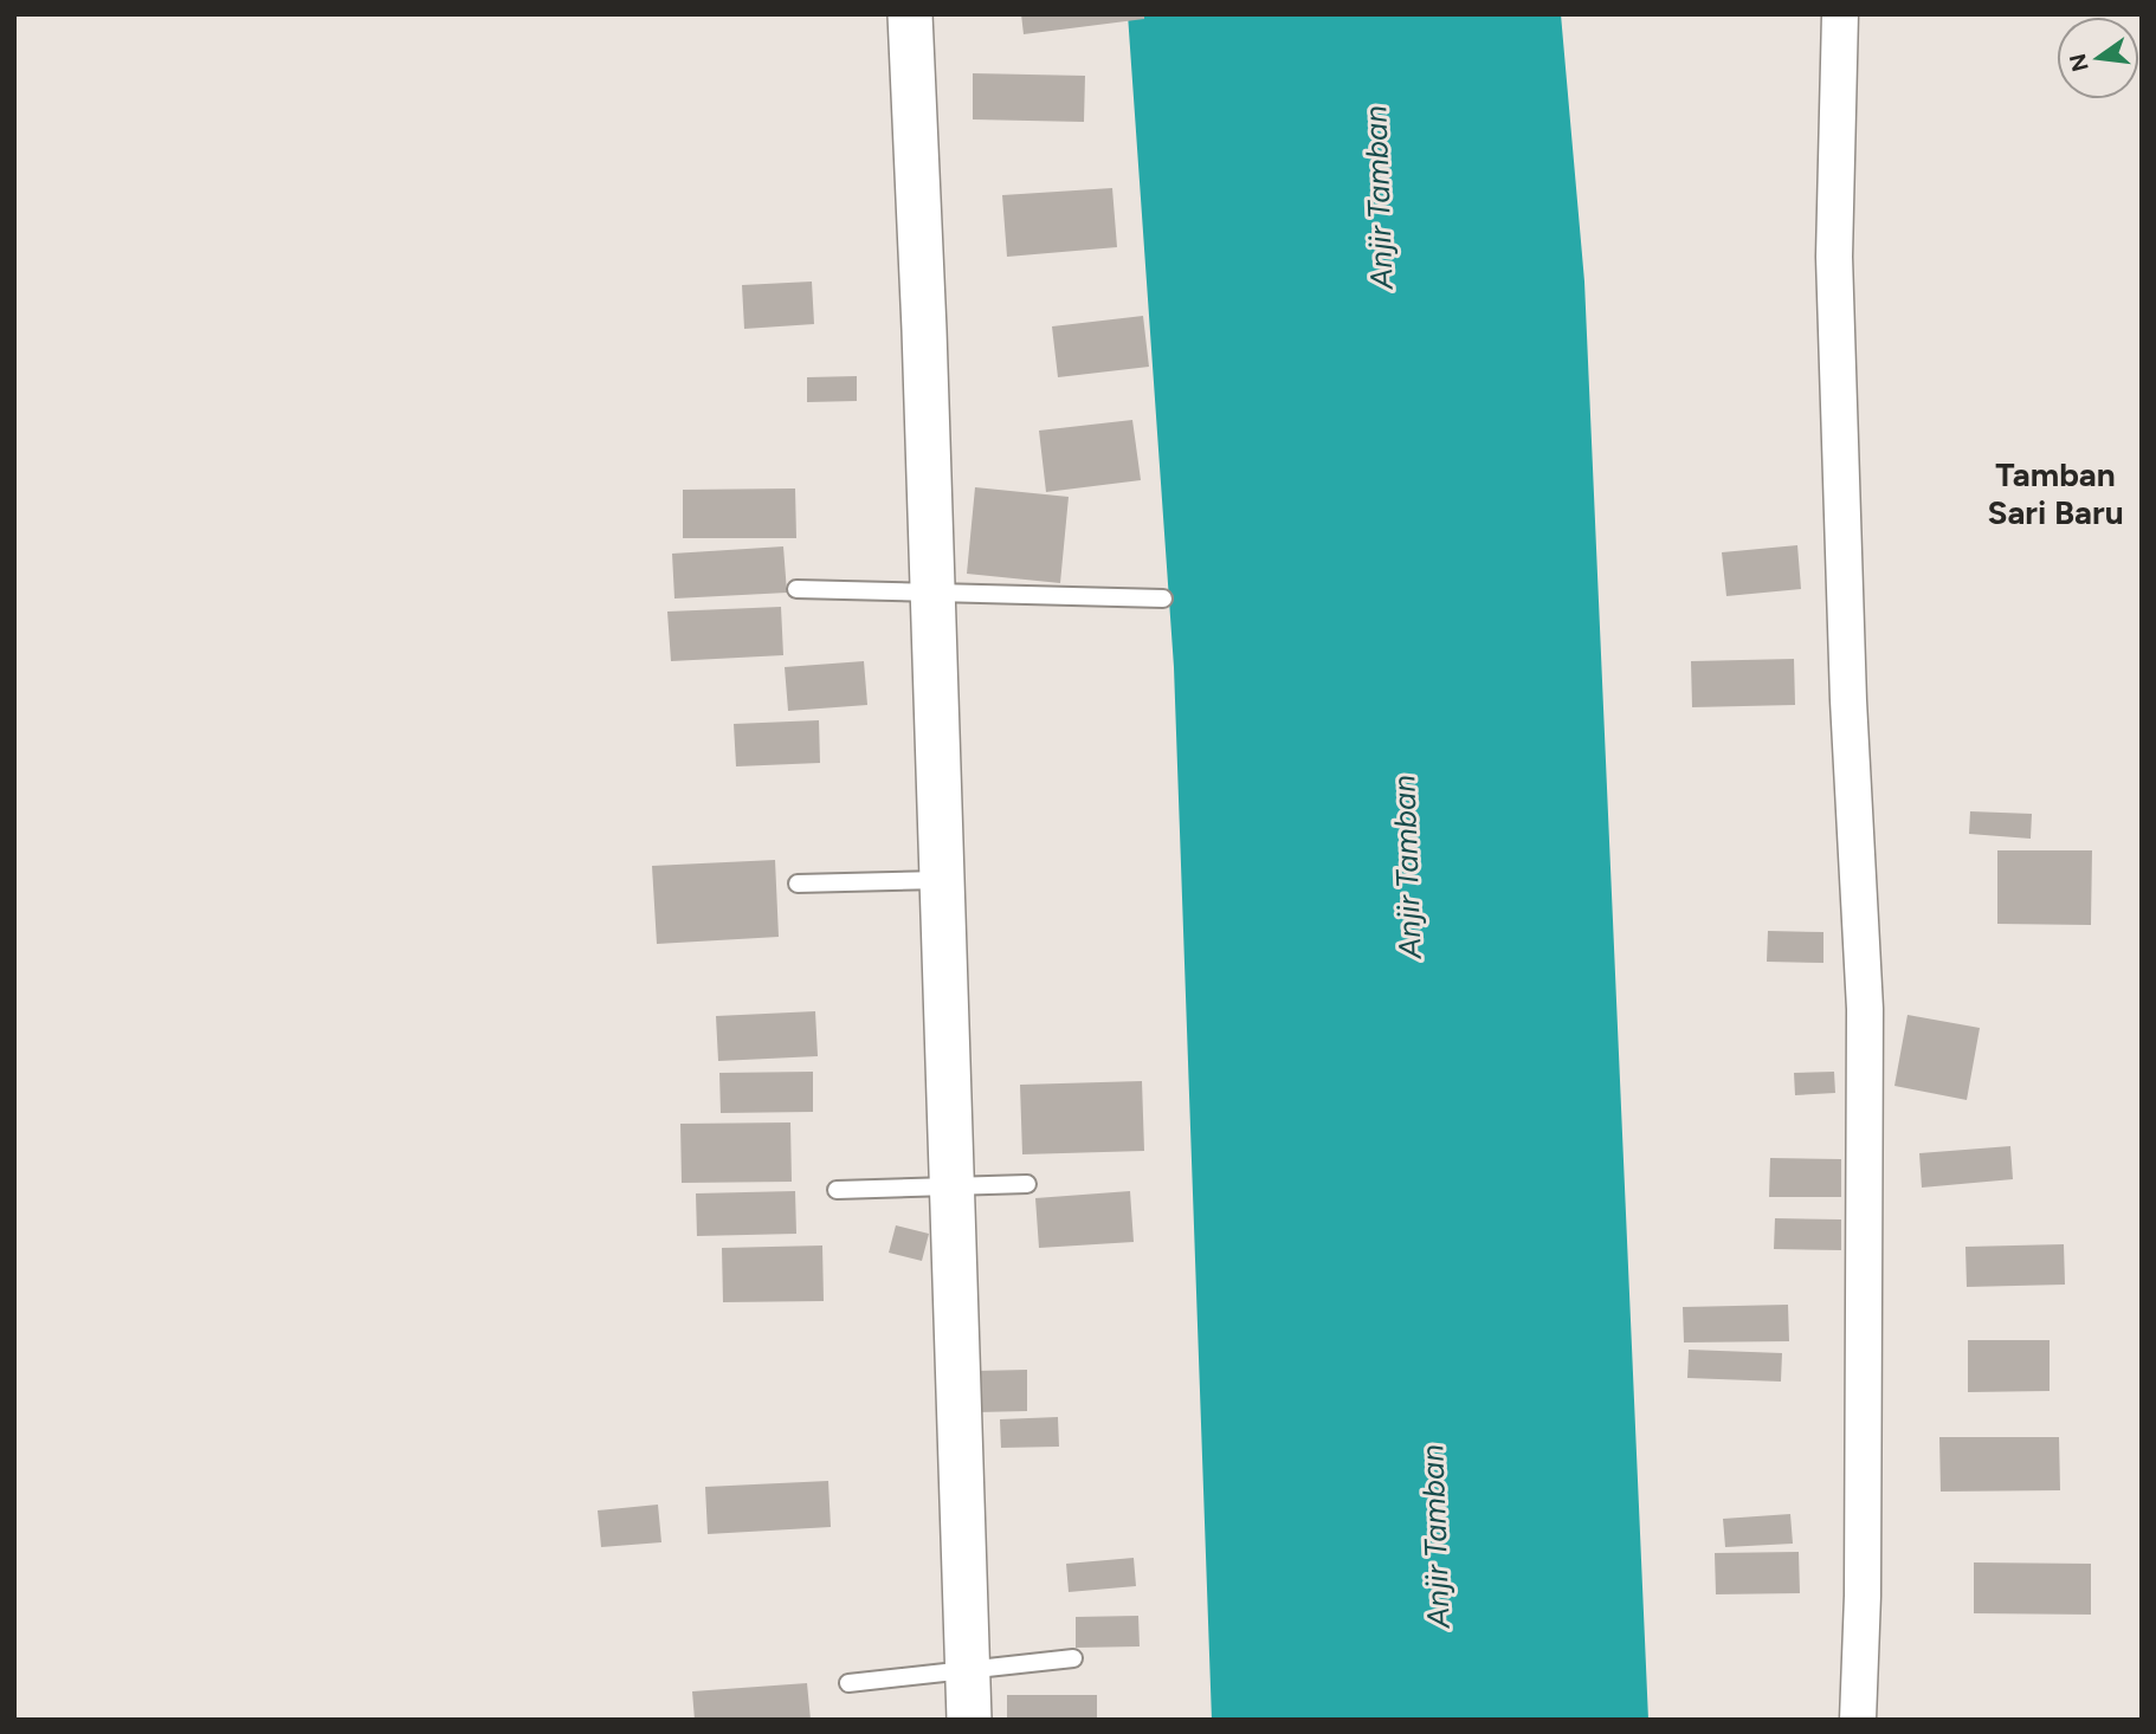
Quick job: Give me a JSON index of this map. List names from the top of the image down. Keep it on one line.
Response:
{"districts":["Tamban Sari Baru"],"water":["Anjir Tamban"],"north":"left"}
